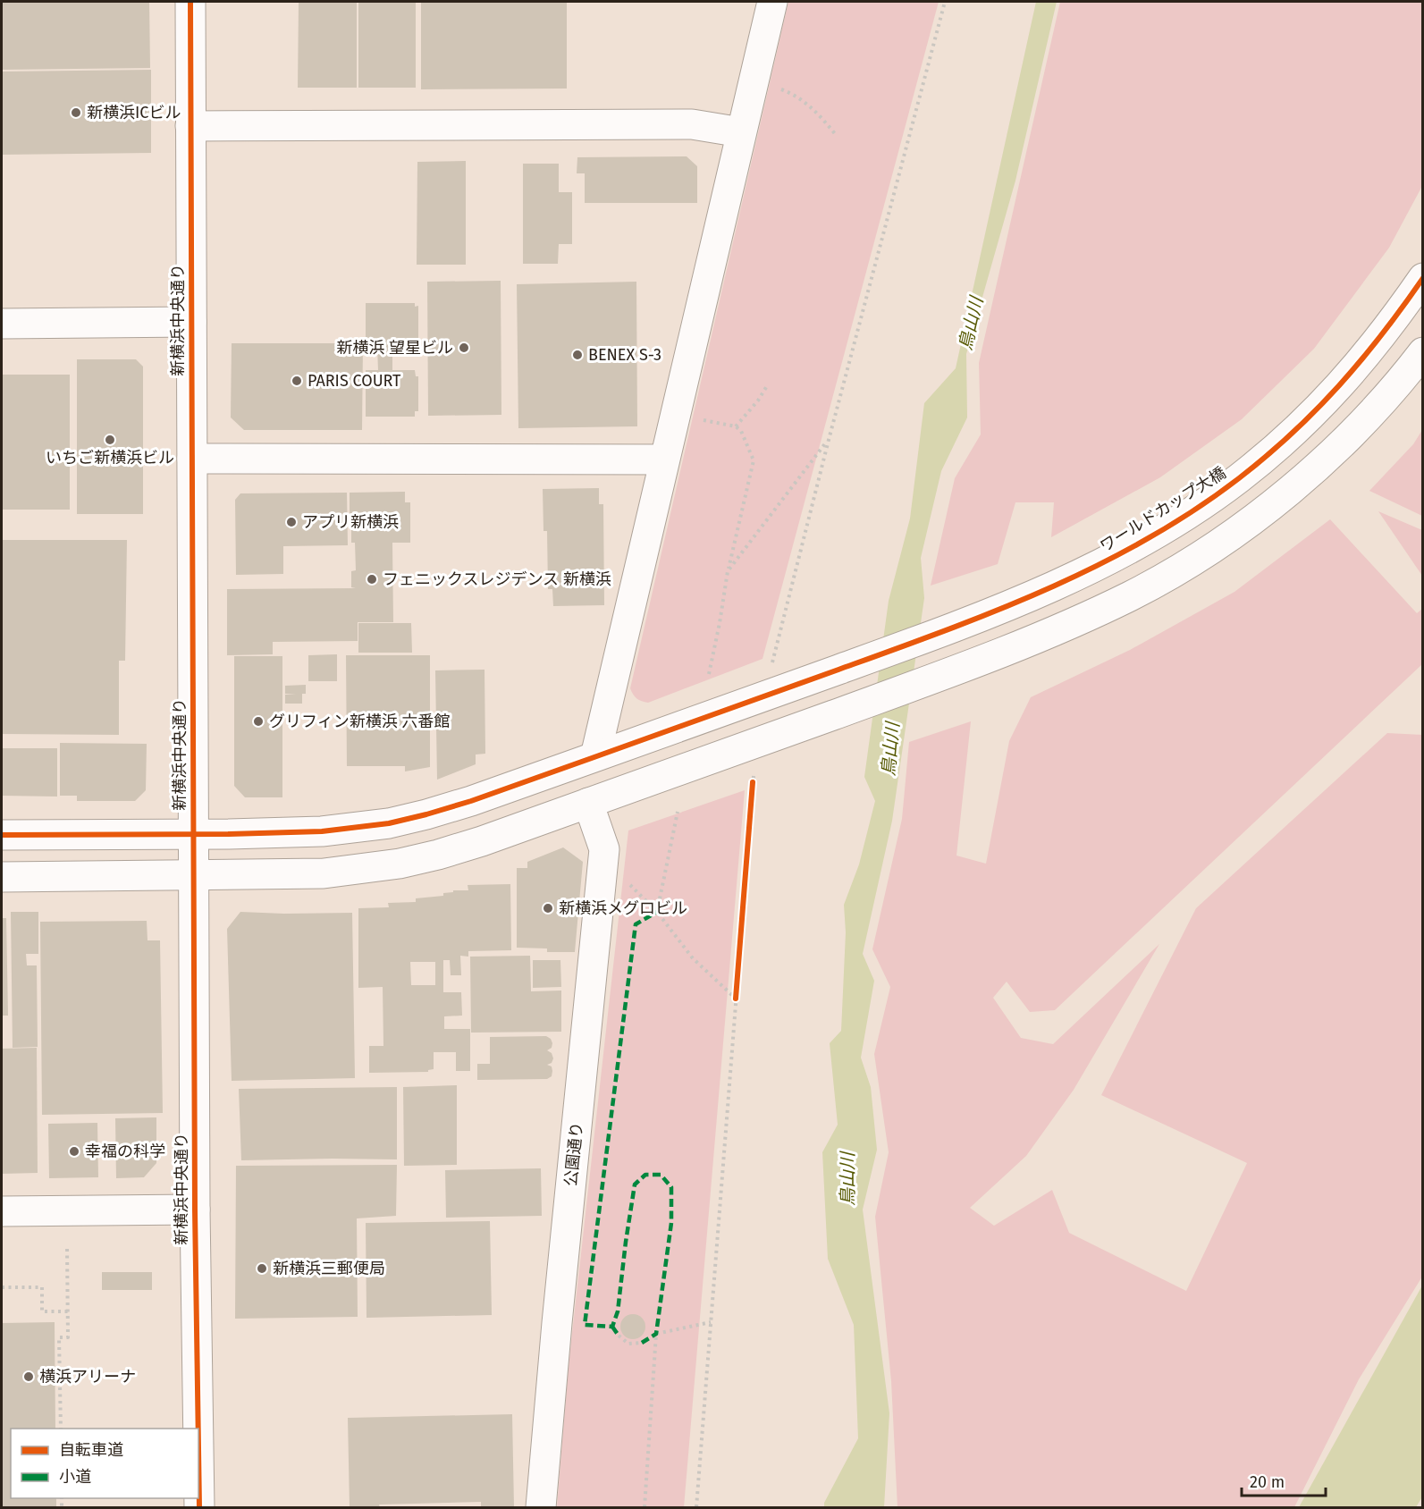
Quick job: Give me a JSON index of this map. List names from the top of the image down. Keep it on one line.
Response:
{"streets":{"street":["新横浜中央通り","ワールドカップ大橋","公園通り"]},"crossings":[["新横浜中央通り","ワールドカップ大橋"]],"water":["鳥山川"],"places":["新横浜ICビル","新横浜 望星ビル","BENEX S-3","PARIS COURT","いちご新横浜ビル","アプリ新横浜","フェニックスレジデンス 新横浜","グリフィン新横浜 六番館","新横浜メグロビル","幸福の科学","新横浜三郵便局","横浜アリーナ"],"legend":["自転車道","小道"],"scale_bar":"20 m"}
